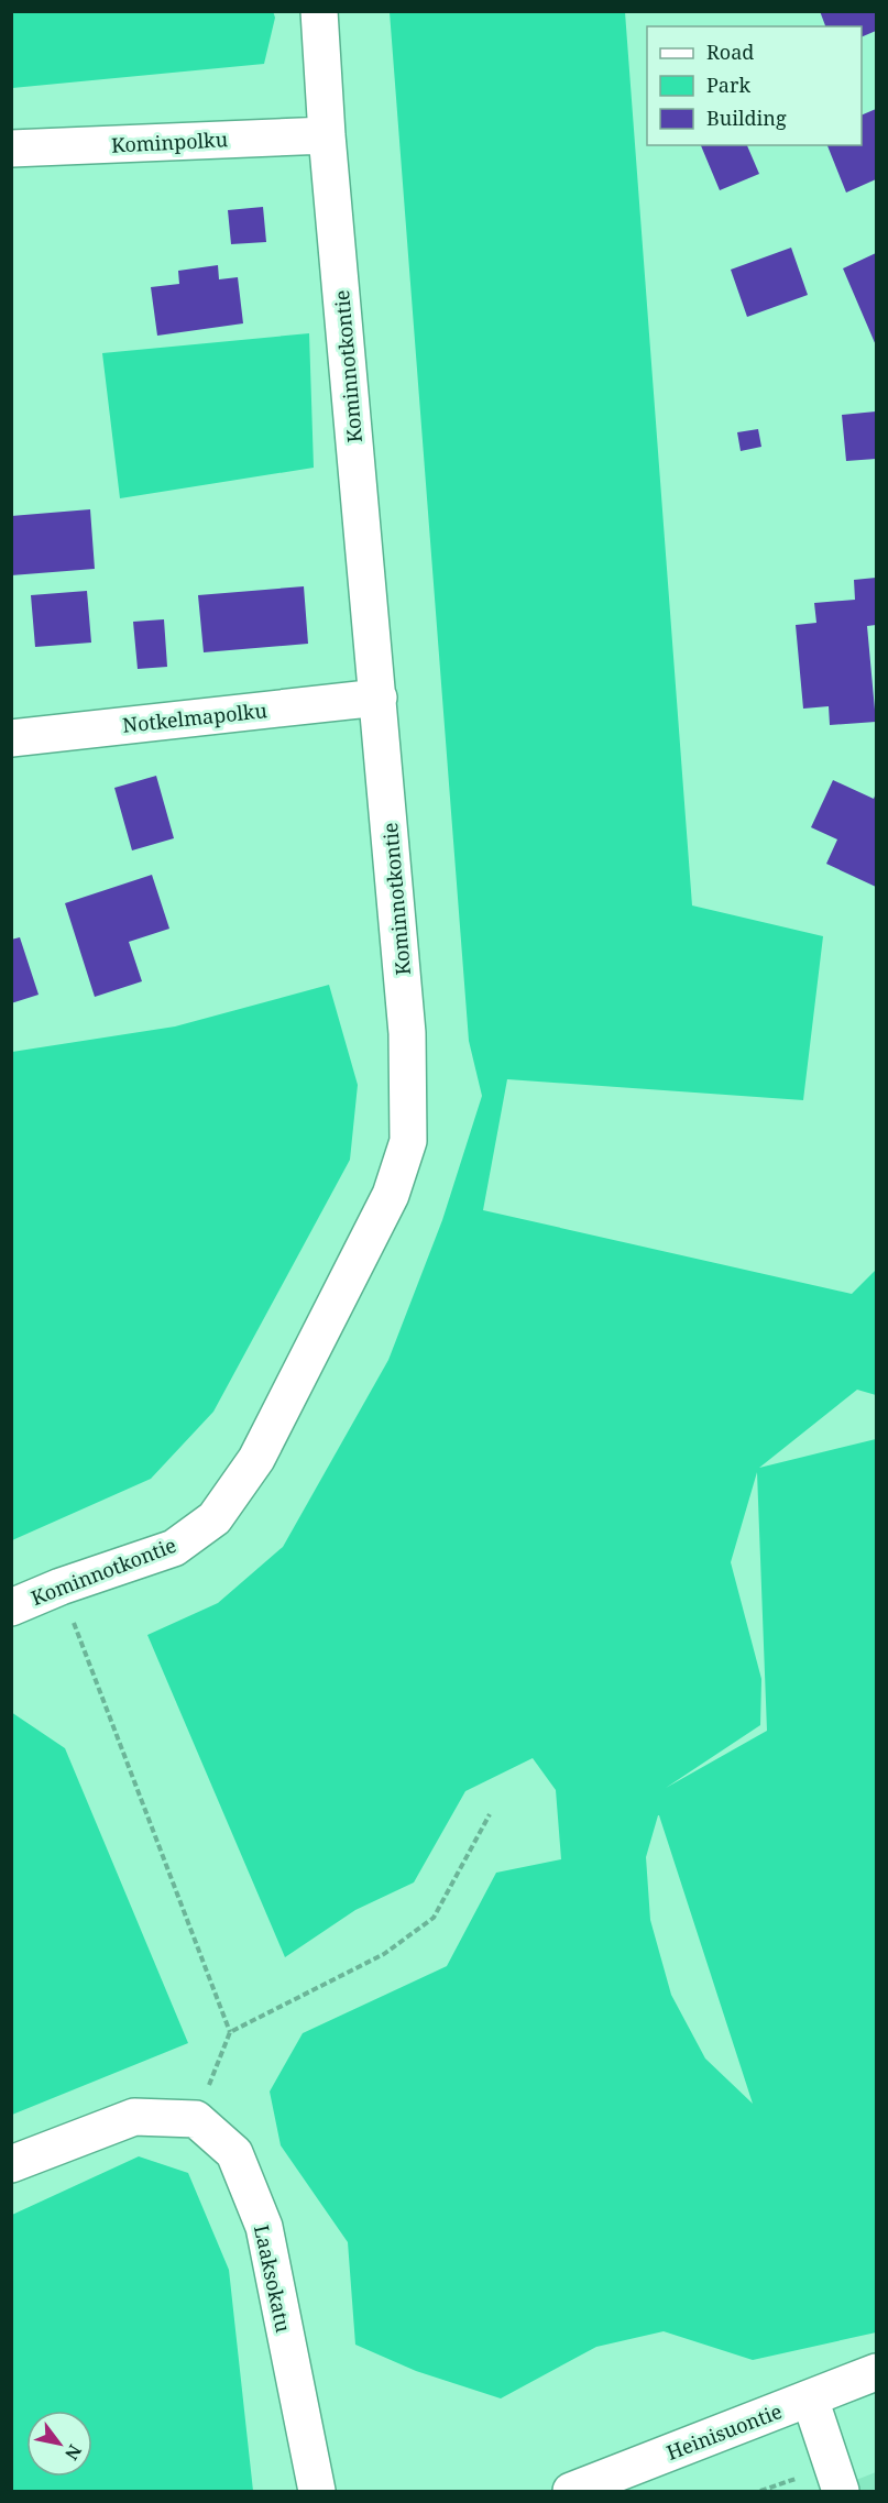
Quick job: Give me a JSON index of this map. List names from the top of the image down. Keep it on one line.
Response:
{"streets":{"street":["Kominpolku","Kominnotkontie","Notkelmapolku","Laaksokatu","Heinisuontie"]},"crossings":[["Kominpolku","Kominnotkontie"],["Kominnotkontie","Notkelmapolku"]],"legend":["Road","Park","Building"],"north":"bottom right"}
